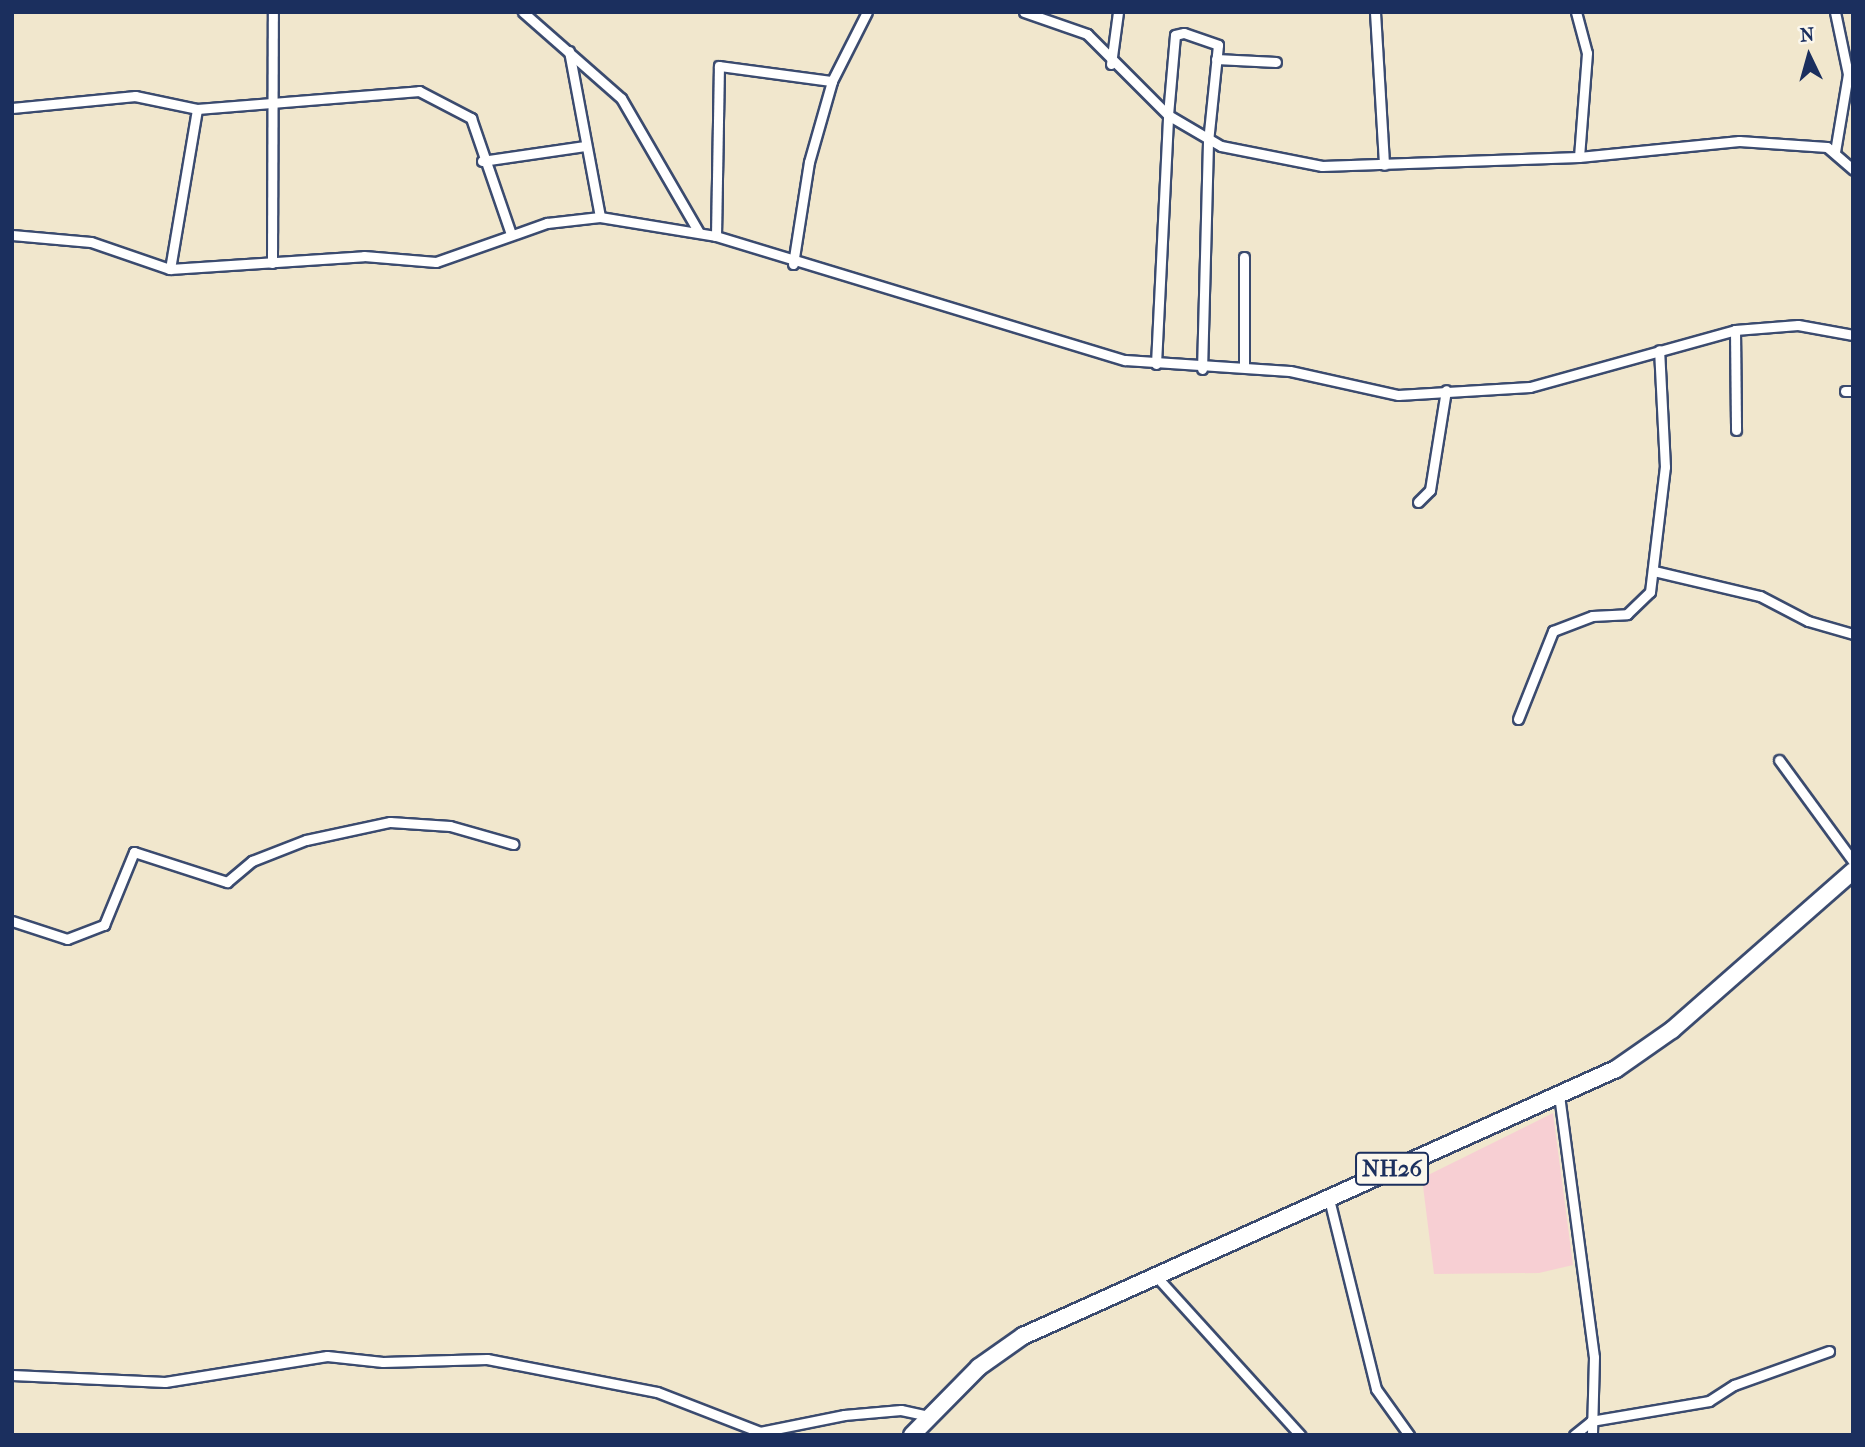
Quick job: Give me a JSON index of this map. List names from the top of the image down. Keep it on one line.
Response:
{"streets":{"highway":["NH26"]},"north":"top"}
